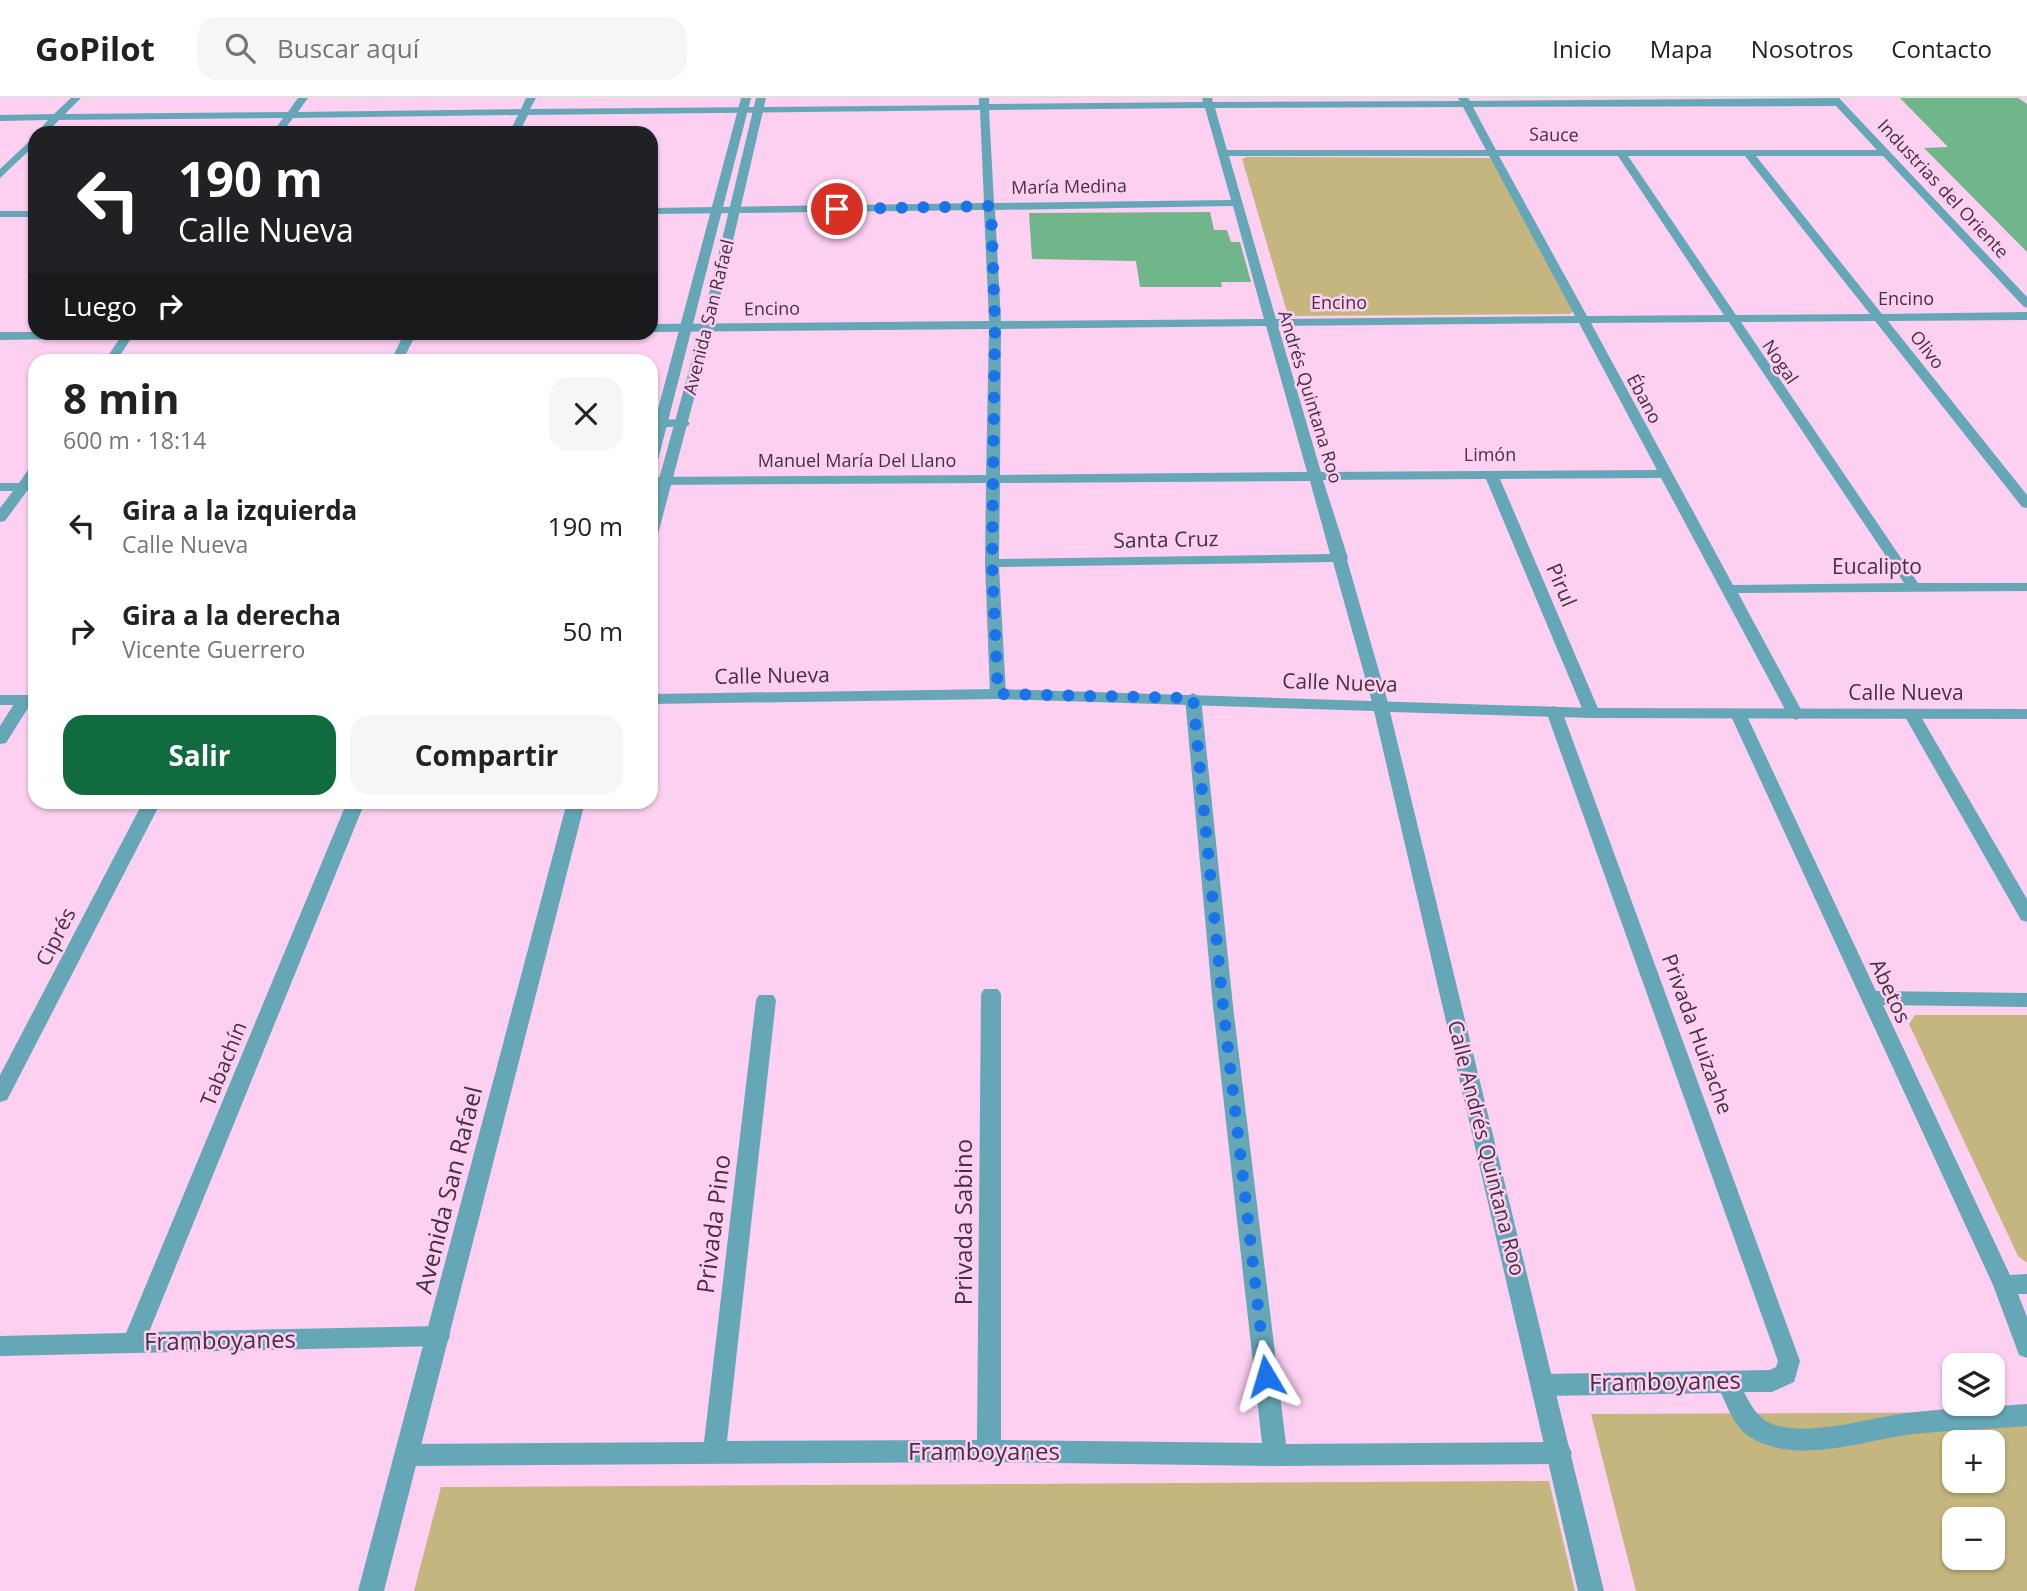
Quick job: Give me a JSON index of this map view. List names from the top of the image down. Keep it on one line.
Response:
{"streets":{"street":["Sauce","María Medina","Industrias del Oriente","Encino","Avenida San Rafael","Olivo","Nogal","Andrés Quintana Roo","Ébano","Limón","Manuel María Del Llano","Santa Cruz","Eucalipto","Pirul","Calle Nueva","Ciprés","Abetos","Privada Huizache","Tabachín","Calle Andrés Quintana Roo","Privada Sabino","Privada Pino","Framboyanes"]},"crossings":[["Sauce","Industrias del Oriente"],["Sauce","Olivo"],["Sauce","Nogal"],["Sauce","Andrés Quintana Roo"],["Sauce","Ébano"],["María Medina","Avenida San Rafael"],["María Medina","Andrés Quintana Roo"],["Encino","Avenida San Rafael"],["Encino","Olivo"],["Encino","Nogal"],["Encino","Andrés Quintana Roo"],["Encino","Ébano"],["Avenida San Rafael","Manuel María Del Llano"],["Avenida San Rafael","Framboyanes"],["Nogal","Eucalipto"],["Andrés Quintana Roo","Limón"],["Andrés Quintana Roo","Manuel María Del Llano"],["Andrés Quintana Roo","Santa Cruz"],["Andrés Quintana Roo","Calle Nueva"],["Andrés Quintana Roo","Calle Andrés Quintana Roo"],["Ébano","Limón"],["Ébano","Eucalipto"],["Ébano","Calle Nueva"],["Limón","Manuel María Del Llano"],["Limón","Pirul"],["Pirul","Calle Nueva"],["Calle Nueva","Abetos"],["Calle Nueva","Privada Huizache"],["Calle Nueva","Calle Andrés Quintana Roo"],["Privada Huizache","Framboyanes"],["Tabachín","Framboyanes"],["Calle Andrés Quintana Roo","Framboyanes"],["Privada Sabino","Framboyanes"],["Privada Pino","Framboyanes"]],"page":{"header":"GoPilot","search":"Buscar aquí","nav":["Inicio","Mapa","Nosotros","Contacto"],"turn":["190 m","Calle Nueva"],"then":"Luego","heading":["8 min","600 m · 18:14"],"list":[{"name":"Gira a la izquierda","note":"Calle Nueva","value":"190 m"},{"name":"Gira a la derecha","note":"Vicente Guerrero","value":"50 m"}],"buttons":["Salir","Compartir"],"map_buttons":["+","−"]}}
